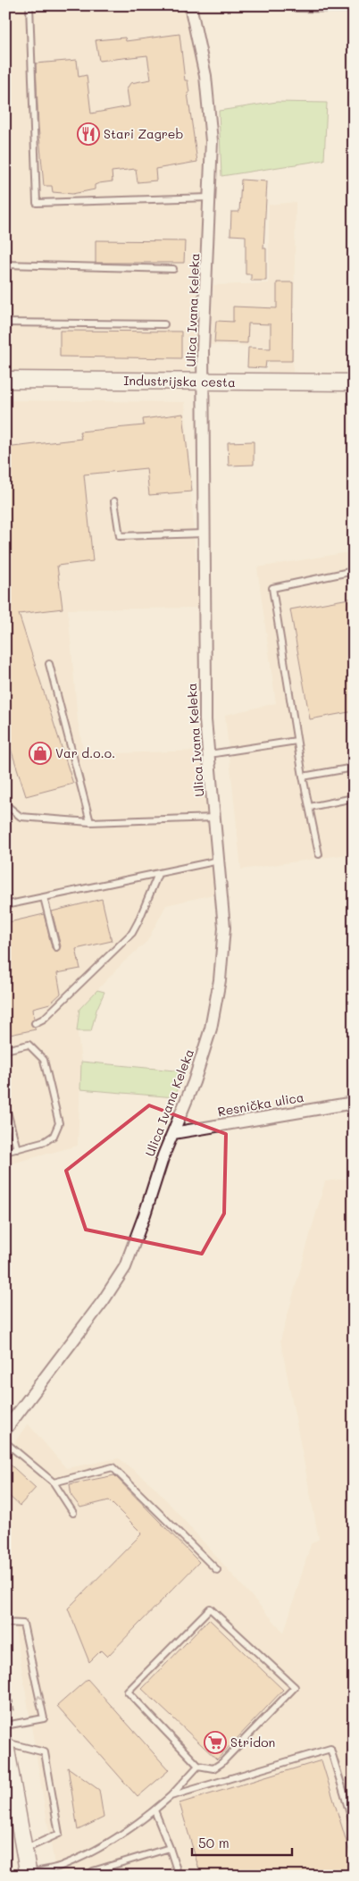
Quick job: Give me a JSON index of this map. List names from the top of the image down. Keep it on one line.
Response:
{"streets":{"street":["Ulica Ivana Keleka","Industrijska cesta","Resnička ulica"]},"crossings":[["Ulica Ivana Keleka","Industrijska cesta"],["Ulica Ivana Keleka","Resnička ulica"]],"places":{"restaurant":["Stari Zagreb"],"shop":["Var d.o.o."],"supermarket":["Stridon"]},"scale_bar":"50 m"}
